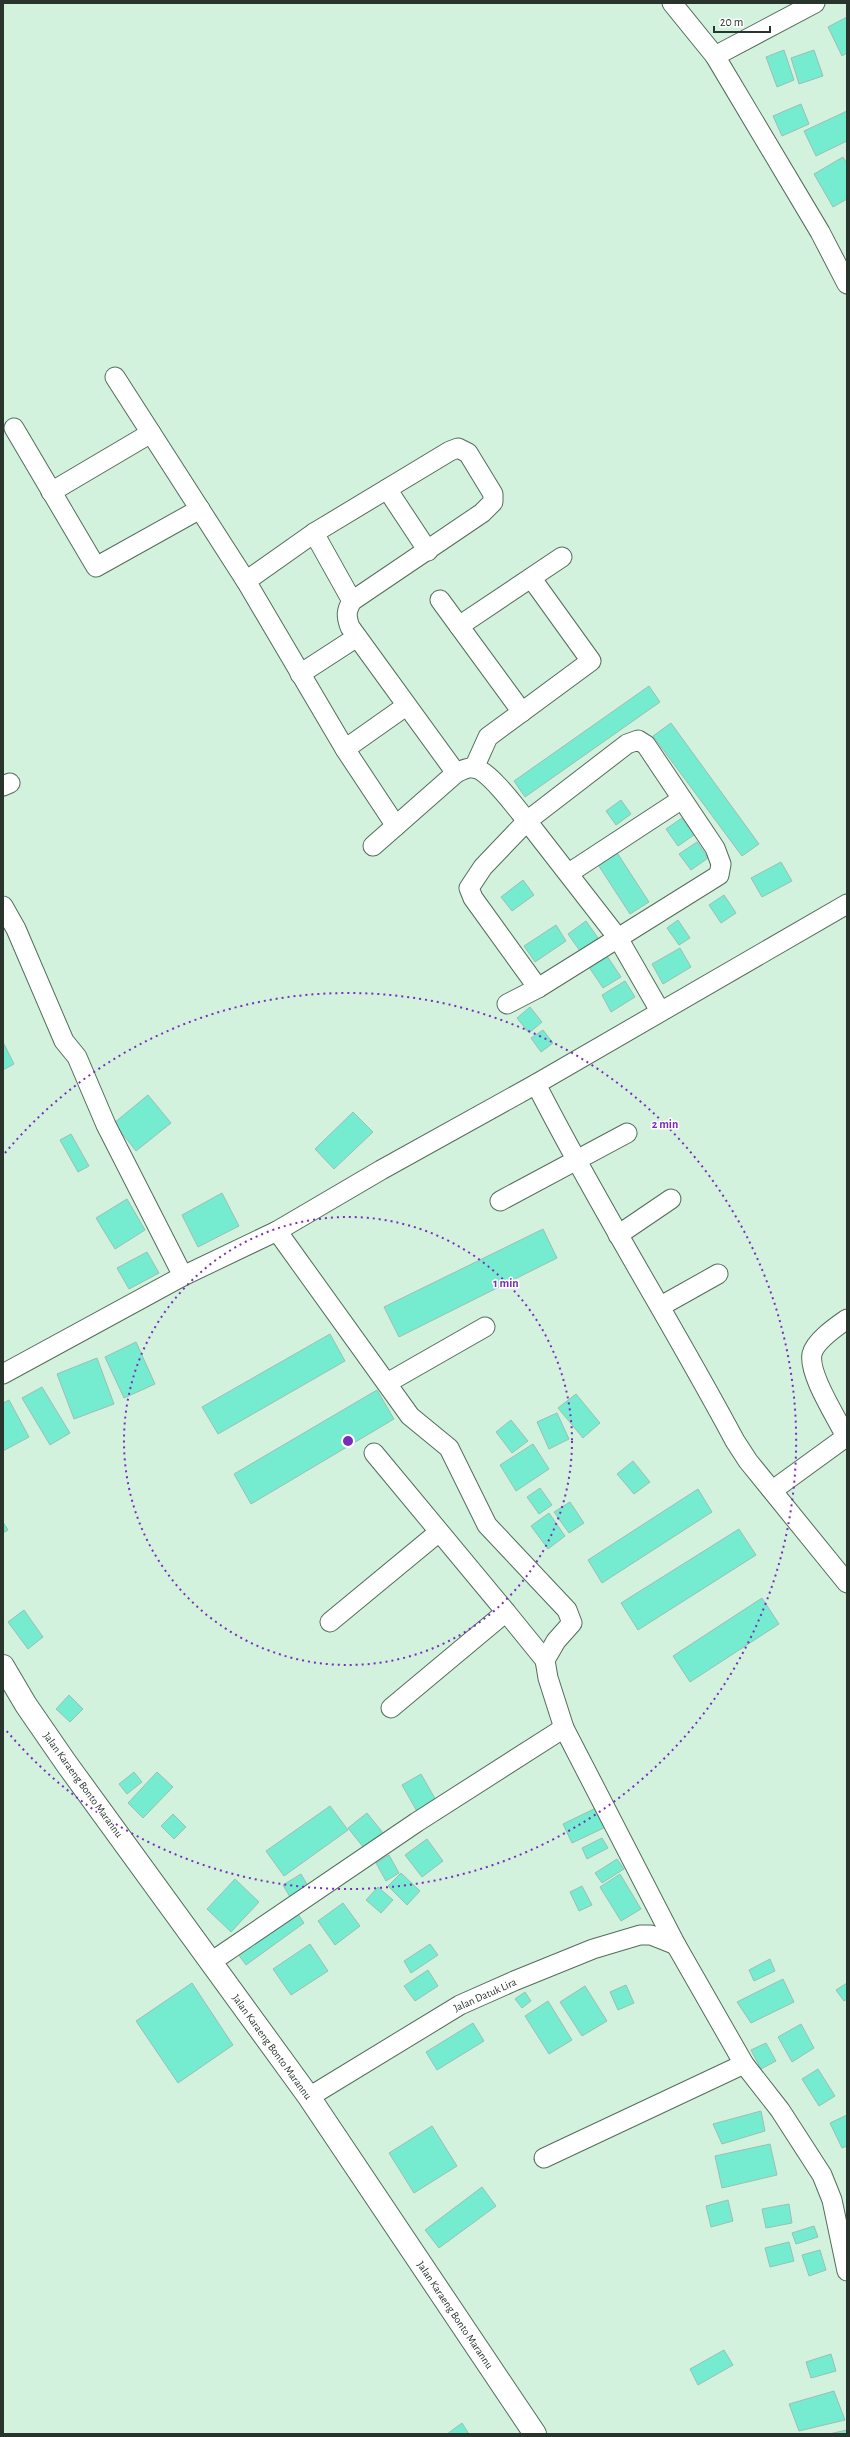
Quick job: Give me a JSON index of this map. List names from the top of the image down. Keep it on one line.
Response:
{"streets":{"main road":["Jalan Karaeng Bonto Marannu"],"street":["Jalan Datuk Lira"]},"crossings":[["Jalan Karaeng Bonto Marannu","Jalan Datuk Lira"]],"scale_bar":"20 m","rings":["2 min","1 min"]}
